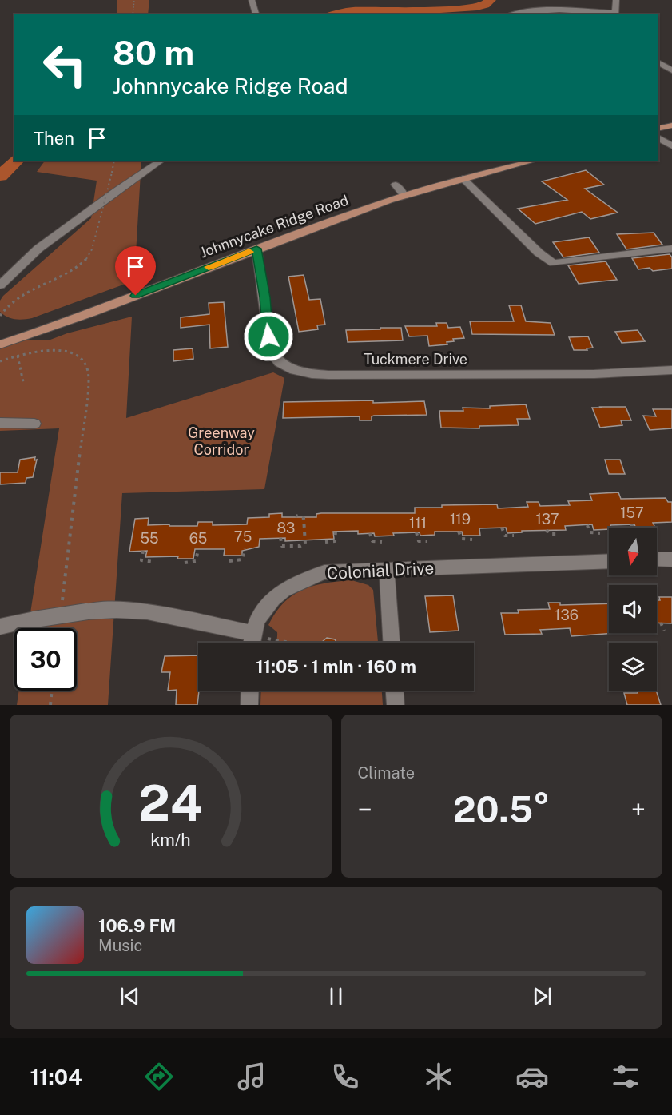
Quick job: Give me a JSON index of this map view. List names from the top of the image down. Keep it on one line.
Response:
{"streets":{"main road":["Johnnycake Ridge Road"],"street":["Tuckmere Drive","Colonial Drive"]},"crossings":[["Johnnycake Ridge Road","Tuckmere Drive"]],"parks":["Greenway Corridor"],"house_numbers":["157","119","137","111","83","75","55","65","136"],"north":"bottom","page":{"turn":["80 m","Johnnycake Ridge Road"],"then":"Then","limit":"30","trip":"11:05 · 1 min · 160 m","tile":"Climate","heat":["−","20.5°","+"],"song":["106.9 FM","Music"],"tabs":"11:04","gauge":["24","km/h"]}}
